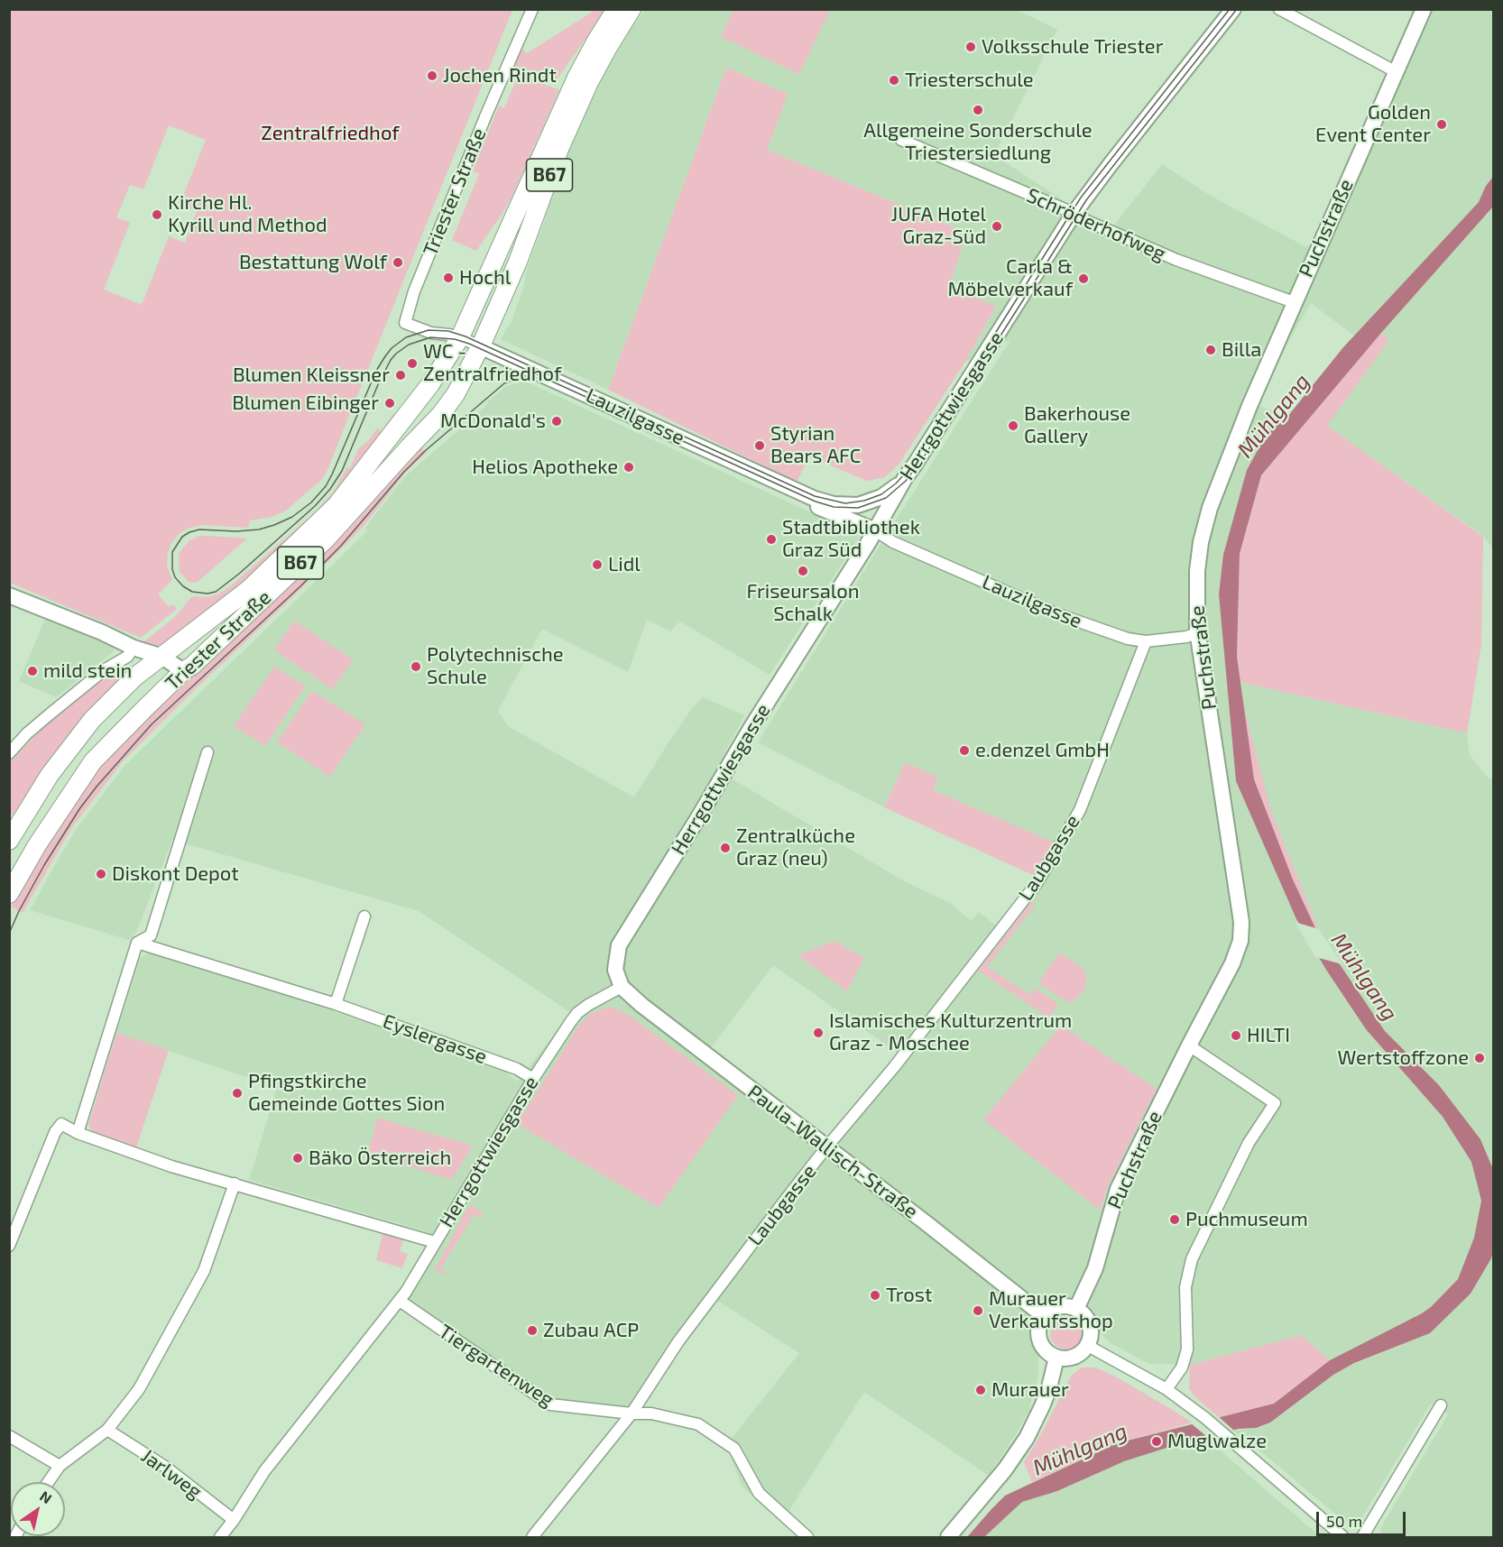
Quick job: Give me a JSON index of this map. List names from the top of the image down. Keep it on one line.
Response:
{"streets":{"main road":["B67","Triester Straße"],"street":["Schröderhofweg","Puchstraße","Herrgottwiesgasse","Lauzilgasse","Laubgasse","Eyslergasse","Paula-Wallisch-Straße","Tiergartenweg","Jarlweg"]},"crossings":[["Triester Straße","Lauzilgasse"],["Schröderhofweg","Puchstraße"],["Schröderhofweg","Herrgottwiesgasse"],["Puchstraße","Lauzilgasse"],["Puchstraße","Paula-Wallisch-Straße"],["Herrgottwiesgasse","Lauzilgasse"],["Herrgottwiesgasse","Eyslergasse"],["Herrgottwiesgasse","Paula-Wallisch-Straße"],["Herrgottwiesgasse","Tiergartenweg"],["Herrgottwiesgasse","Jarlweg"],["Lauzilgasse","Laubgasse"],["Laubgasse","Paula-Wallisch-Straße"],["Laubgasse","Tiergartenweg"]],"water":["Mühlgang"],"parks":["Zentralfriedhof"],"places":["Volksschule Triester","Jochen Rindt","Triesterschule","Allgemeine Sonderschule Triestersiedlung","Golden Event Center","Kirche Hl. Kyrill und Method","JUFA Hotel Graz-Süd","Bestattung Wolf","Hochl","Carla & Möbelverkauf","Billa","WC - Zentralfriedhof","Blumen Kleissner","Blumen Eibinger","McDonald's","Bakerhouse Gallery","Styrian Bears AFC","Helios Apotheke","Stadtbibliothek Graz Süd","Lidl","Friseursalon Schalk","Polytechnische Schule","mild stein","e.denzel GmbH","Zentralküche Graz (neu)","Diskont Depot","Islamisches Kulturzentrum Graz - Moschee","HILTI","Wertstoffzone","Pfingstkirche Gemeinde Gottes Sion","Bäko Österreich","Puchmuseum","Trost","Murauer Verkaufsshop","Zubau ACP","Murauer","Muglwalze"],"scale_bar":"50 m","north":"top right"}
